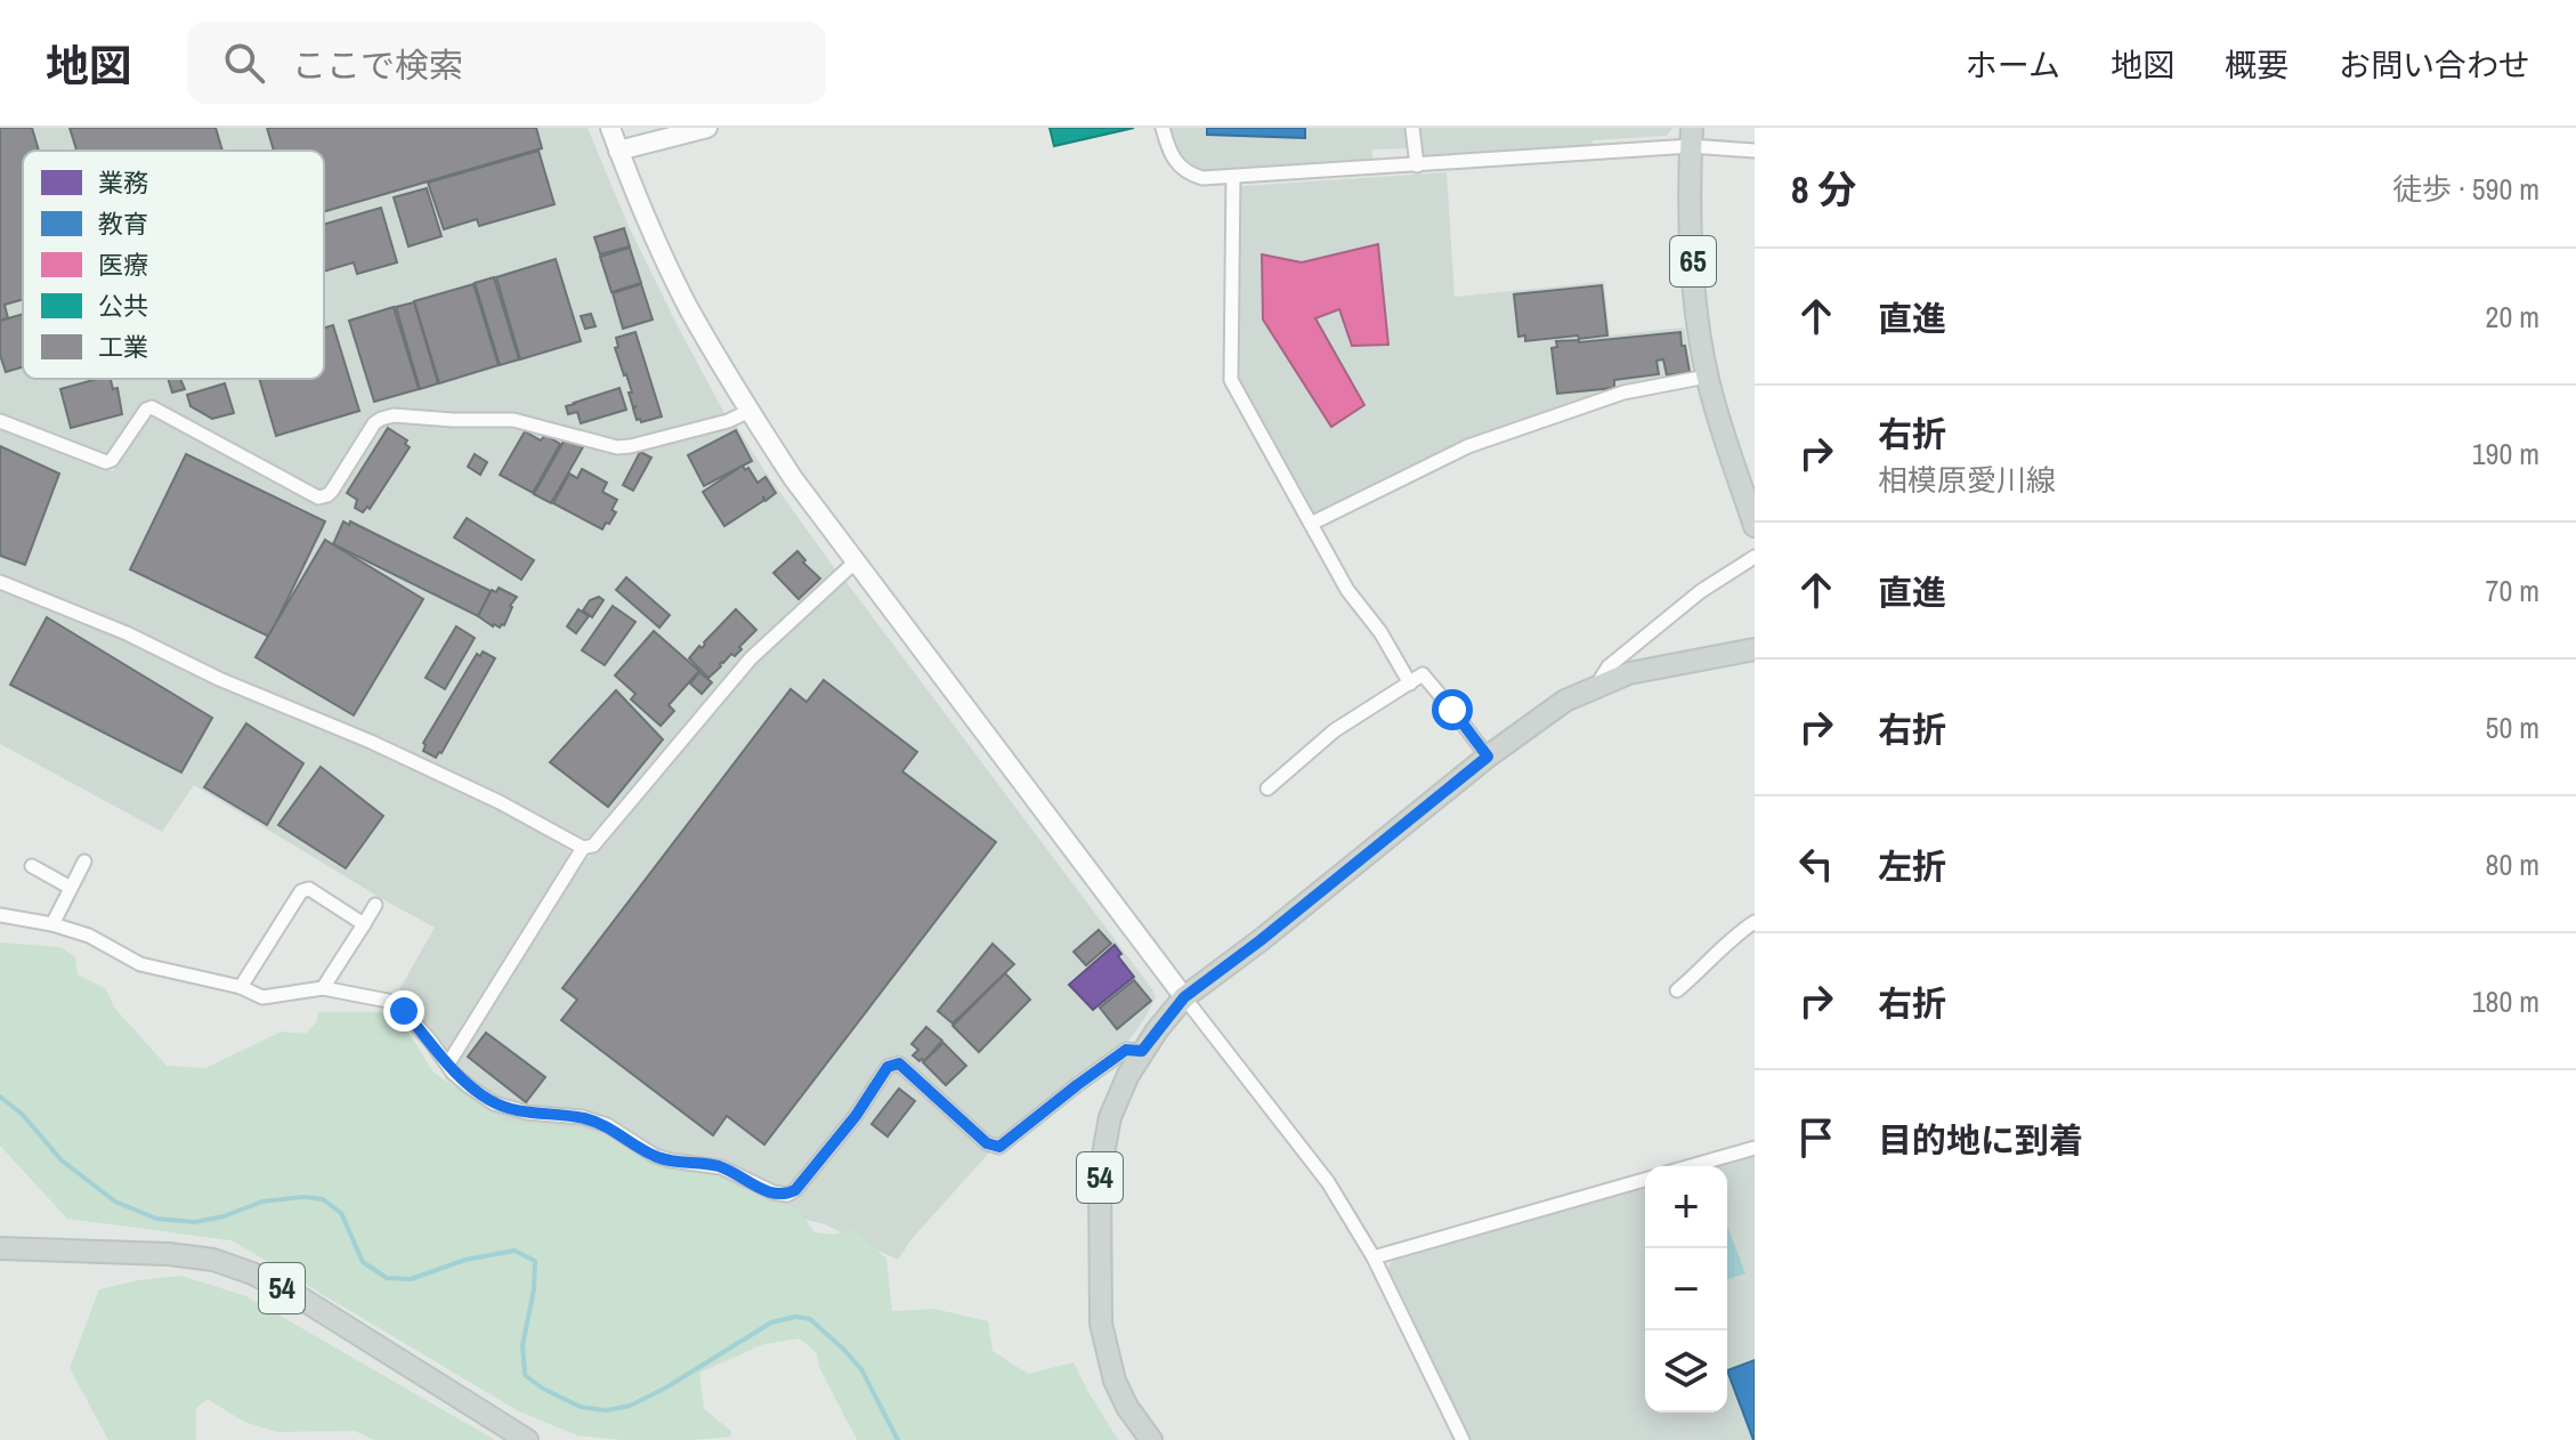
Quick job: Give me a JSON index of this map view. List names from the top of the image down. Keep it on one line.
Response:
{"streets":{"main road":["65","54"]},"legend":["業務","教育","医療","公共","工業"],"page":{"header":"地図","search":"ここで検索","nav":["ホーム","地図","概要","お問い合わせ"],"heading":["8 分","徒歩 · 590 m"],"list":[["直進","20 m"],["右折","相模原愛川線","190 m"],["直進","70 m"],["右折","50 m"],["左折","80 m"],["右折","180 m"],"目的地に到着"],"map_buttons":["+","−"]}}
